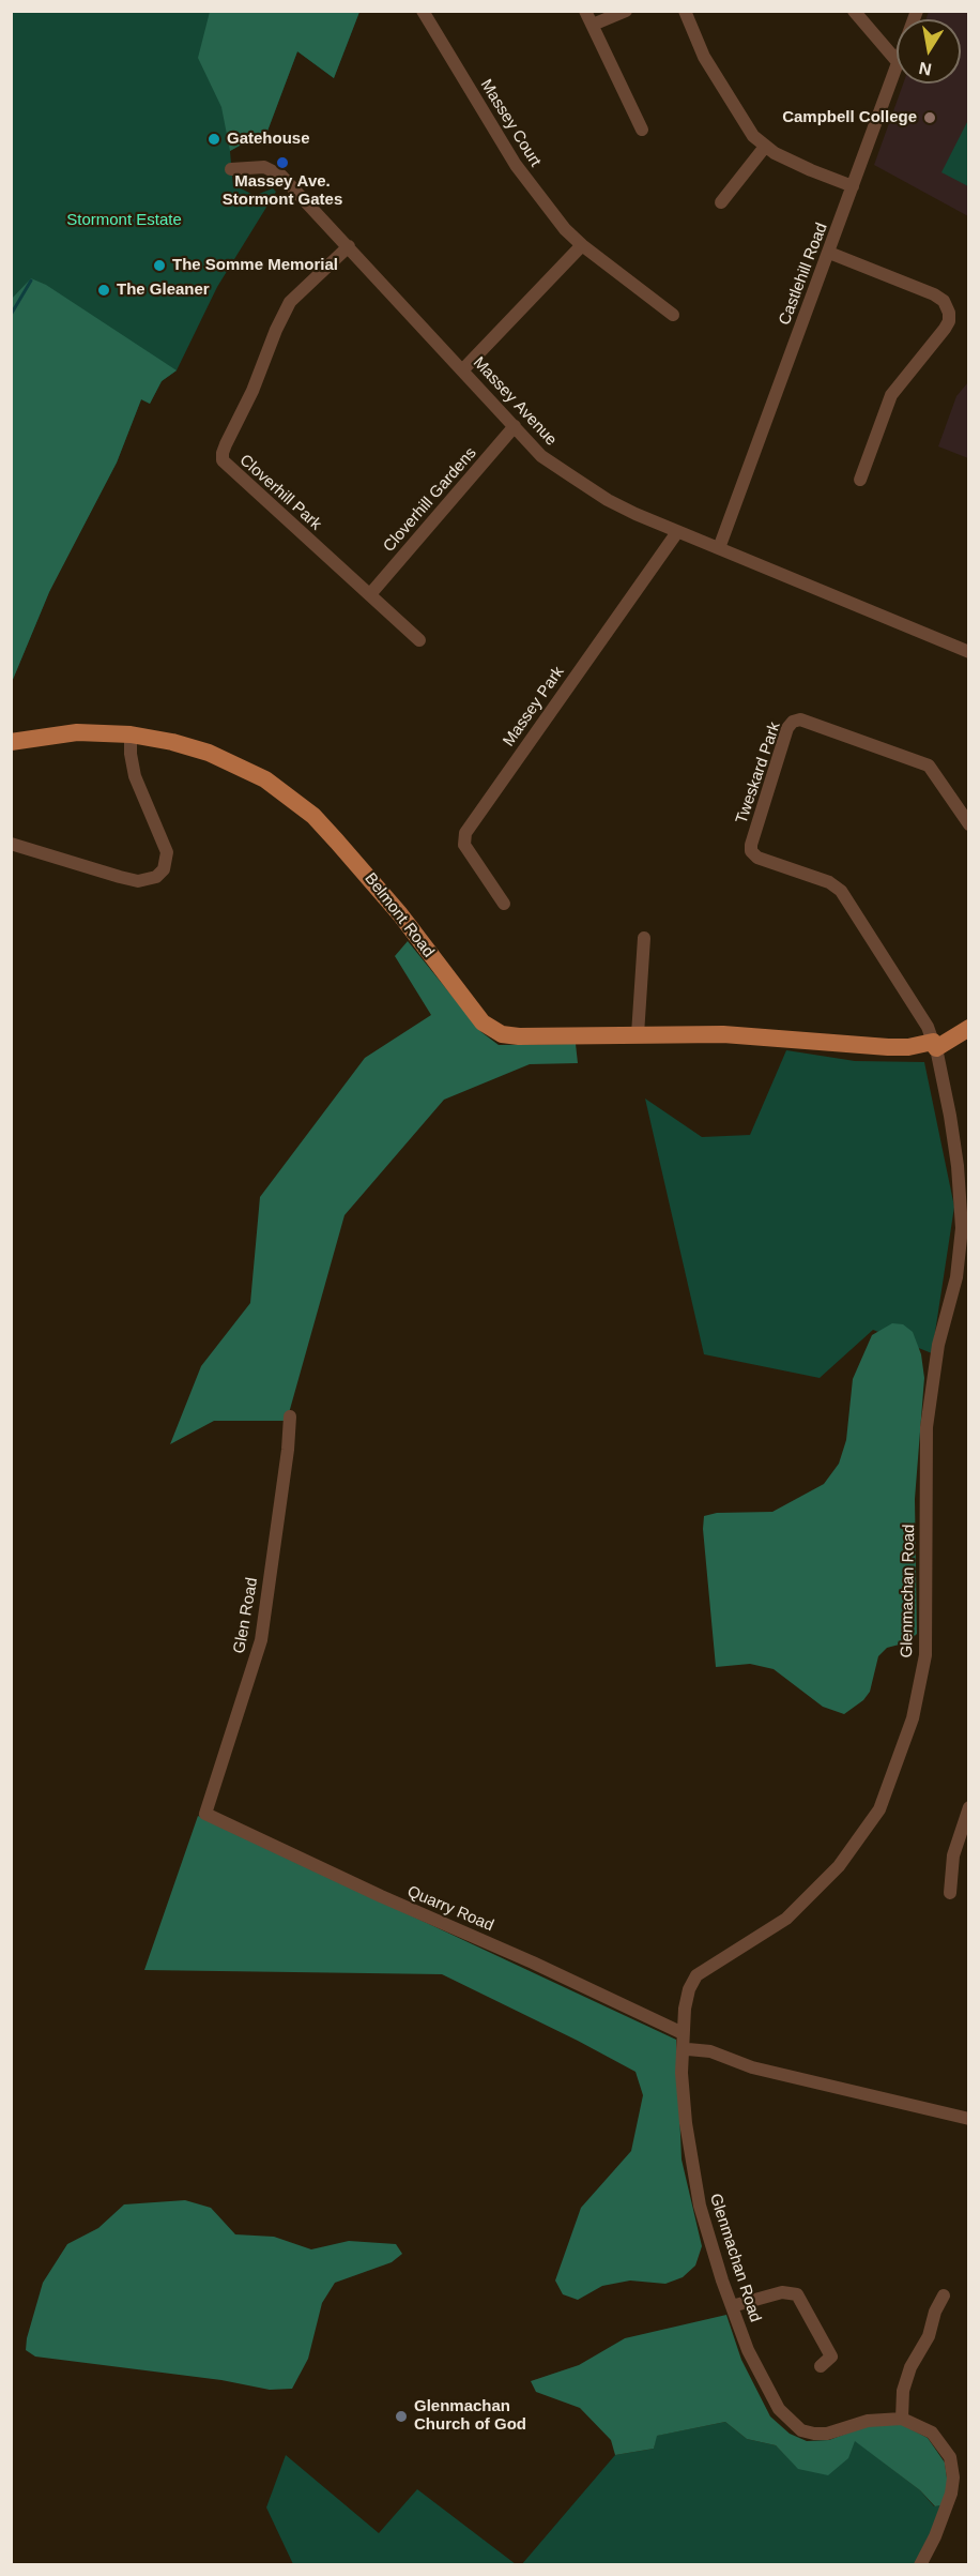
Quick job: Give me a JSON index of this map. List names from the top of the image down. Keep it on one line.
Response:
{"streets":{"main road":["Belmont Road"],"street":["Massey Court","Castlehill Road","Massey Avenue","Cloverhill Park","Cloverhill Gardens","Massey Park","Tweskard Park","Glenmachan Road","Glen Road","Quarry Road"]},"crossings":[["Castlehill Road","Massey Avenue"],["Massey Avenue","Cloverhill Park"],["Massey Avenue","Cloverhill Gardens"],["Massey Avenue","Massey Park"],["Cloverhill Park","Cloverhill Gardens"],["Tweskard Park","Belmont Road"],["Tweskard Park","Glenmachan Road"],["Belmont Road","Glenmachan Road"],["Glenmachan Road","Quarry Road"],["Glen Road","Quarry Road"]],"parks":["Stormont Estate"],"places":["Campbell College","Gatehouse","Massey Ave. Stormont Gates","The Somme Memorial","The Gleaner","Glenmachan Church of God"],"north":"bottom"}
